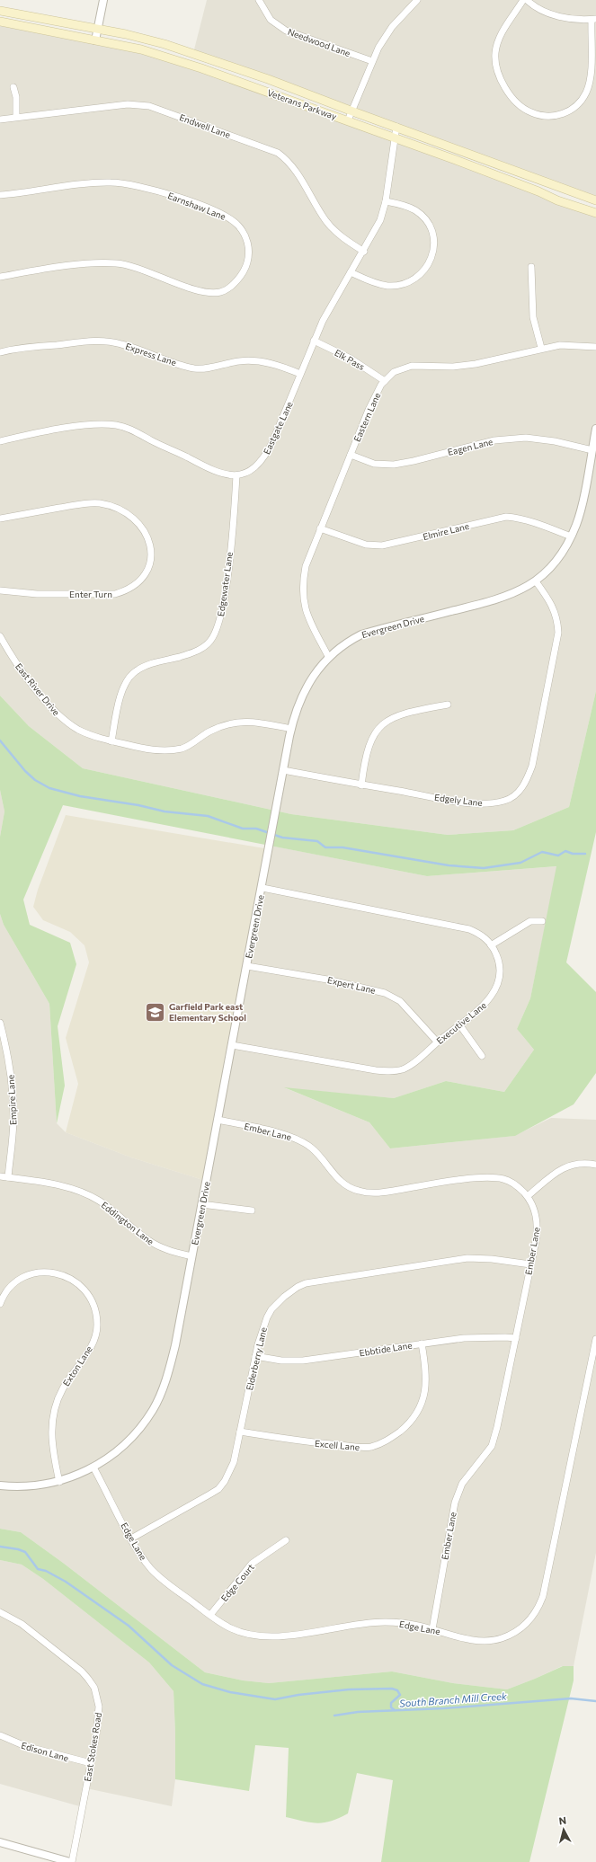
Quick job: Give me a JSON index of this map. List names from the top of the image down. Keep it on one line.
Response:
{"streets":{"main road":["Veterans Parkway"],"street":["Needwood Lane","Endwell Lane","Earnshaw Lane","Express Lane","Elk Pass","Eastern Lane","Eastgate Lane","Eagen Lane","Elmire Lane","Edgewater Lane","Enter Turn","Evergreen Drive","East River Drive","Edgely Lane","Expert Lane","Executive Lane","Empire Lane","Ember Lane","Eddington Lane","Ebbtide Lane","Elderberry Lane","Exton Lane","Excell Lane","Edge Lane","Edge Court","East Stokes Road","Edison Lane"]},"crossings":[["Veterans Parkway","Eastgate Lane"],["Endwell Lane","Eastgate Lane"],["Express Lane","Eastgate Lane"],["Elk Pass","Eastern Lane"],["Elk Pass","Eastgate Lane"],["Eastern Lane","Eagen Lane"],["Eastern Lane","Elmire Lane"],["Eastern Lane","Evergreen Drive"],["Eastgate Lane","Edgewater Lane"],["Eagen Lane","Evergreen Drive"],["Elmire Lane","Evergreen Drive"],["Edgewater Lane","East River Drive"],["Evergreen Drive","East River Drive"],["Evergreen Drive","Edgely Lane"],["Evergreen Drive","Expert Lane"],["Evergreen Drive","Executive Lane"],["Evergreen Drive","Ember Lane"],["Evergreen Drive","Eddington Lane"],["Evergreen Drive","Exton Lane"],["Evergreen Drive","Edge Lane"],["Expert Lane","Executive Lane"],["Empire Lane","Eddington Lane"],["Ember Lane","Ebbtide Lane"],["Ember Lane","Elderberry Lane"],["Ember Lane","Edge Lane"],["Ebbtide Lane","Elderberry Lane"],["Ebbtide Lane","Excell Lane"],["Elderberry Lane","Excell Lane"],["Elderberry Lane","Edge Lane"],["Edge Lane","Edge Court"],["East Stokes Road","Edison Lane"]],"water":["South Branch Mill Creek"],"places":{"school or university":["Garfield Park east Elementary School"]},"north":"top"}
